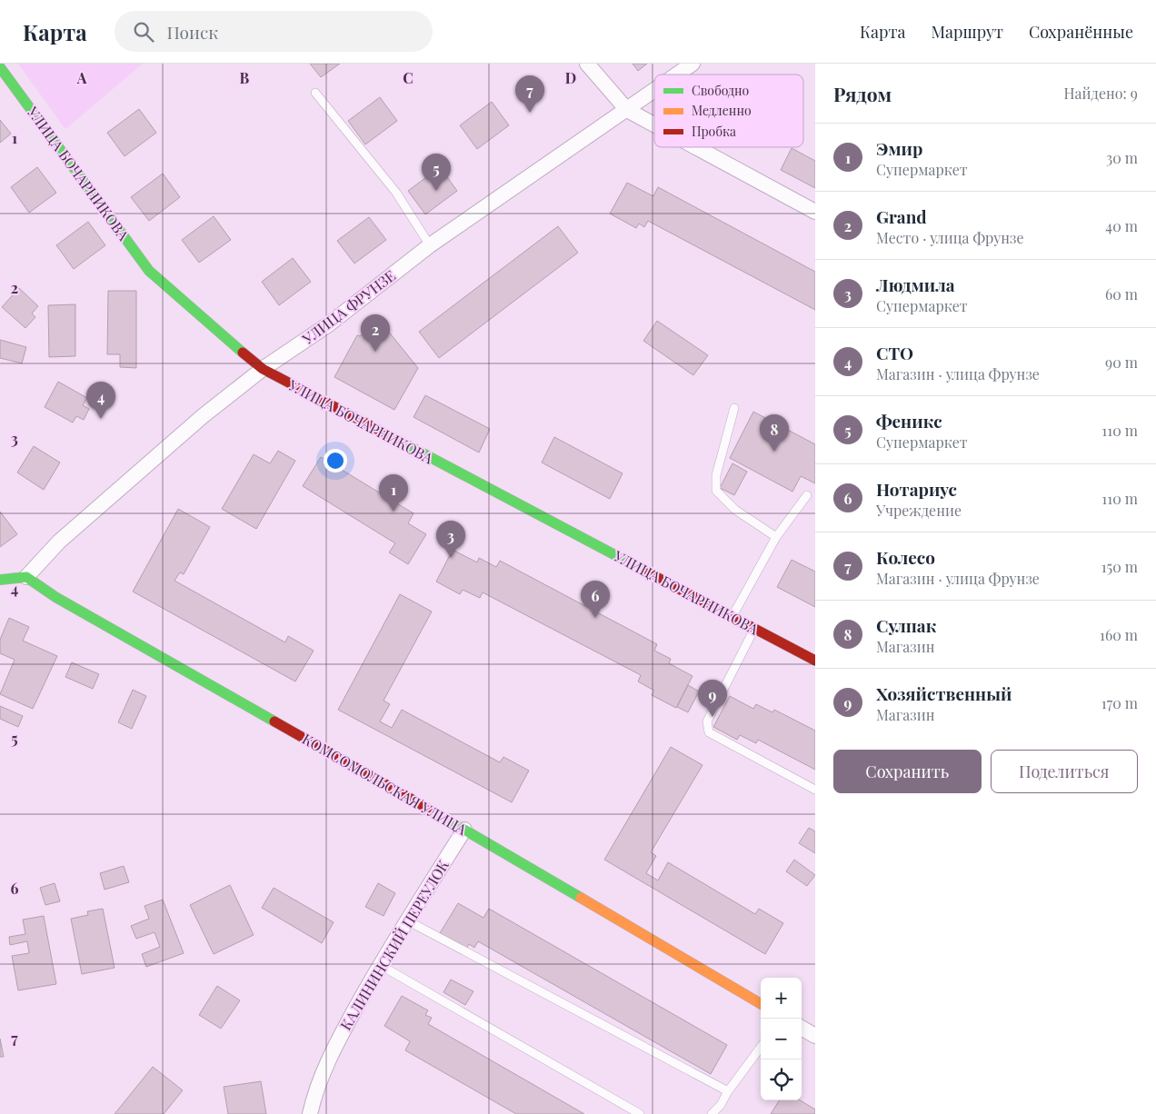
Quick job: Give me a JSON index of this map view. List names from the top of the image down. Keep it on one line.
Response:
{"streets":{"street":["УЛИЦА БОЧАРНИКОВА","УЛИЦА ФРУНЗЕ","КОМСОМОЛЬСКАЯ УЛИЦА","КАЛИНИНСКИЙ ПЕРЕУЛОК"]},"crossings":[["УЛИЦА БОЧАРНИКОВА","УЛИЦА ФРУНЗЕ"],["УЛИЦА ФРУНЗЕ","КОМСОМОЛЬСКАЯ УЛИЦА"],["КОМСОМОЛЬСКАЯ УЛИЦА","КАЛИНИНСКИЙ ПЕРЕУЛОК"]],"legend":["Свободно","Медленно","Пробка"],"page":{"header":"Карта","search":"Поиск","nav":["Карта","Маршрут","Сохранённые"],"heading":["Рядом","Найдено: 9"],"pins":["7","5","2","4","8","1","3","6","9"],"list":[{"mark":"1","name":"Эмир","note":"Супермаркет","value":"30 m"},{"mark":"2","name":"Grand","note":"Место · улица Фрунзе","value":"40 m"},{"mark":"3","name":"Людмила","note":"Супермаркет","value":"60 m"},{"mark":"4","name":"СТО","note":"Магазин · улица Фрунзе","value":"90 m"},{"mark":"5","name":"Феникс","note":"Супермаркет","value":"110 m"},{"mark":"6","name":"Нотариус","note":"Учреждение","value":"110 m"},{"mark":"7","name":"Колесо","note":"Магазин · улица Фрунзе","value":"150 m"},{"mark":"8","name":"Сулпак","note":"Магазин","value":"160 m"},{"mark":"9","name":"Хозяйственный","note":"Магазин","value":"170 m"}],"buttons":["Сохранить","Поделиться"],"map_buttons":["+","−"]},"grid":{"columns":["A","B","C","D"],"rows":["1","2","3","4","5","6","7"]}}
